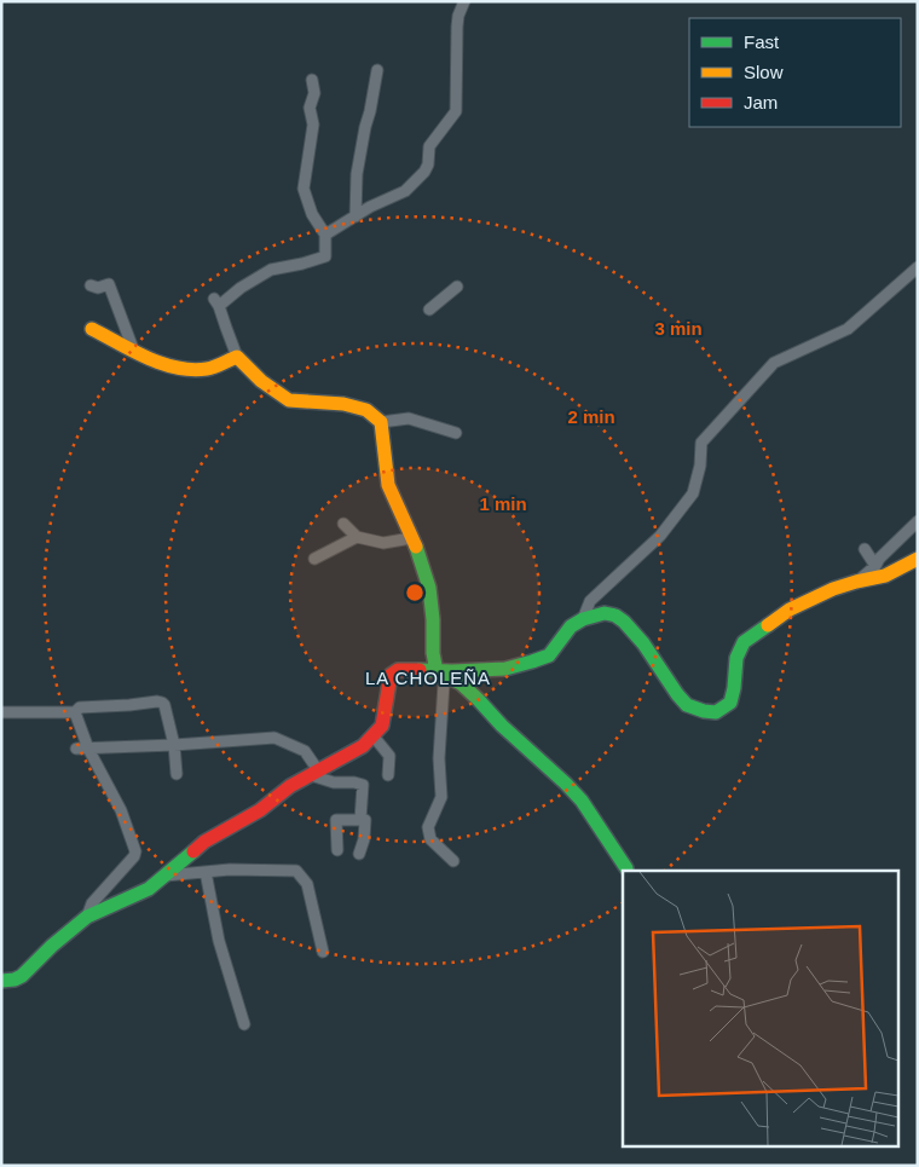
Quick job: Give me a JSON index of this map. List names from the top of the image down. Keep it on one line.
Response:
{"districts":["LA CHOLEÑA"],"legend":["Fast","Slow","Jam"],"rings":["3 min","2 min","1 min"]}
